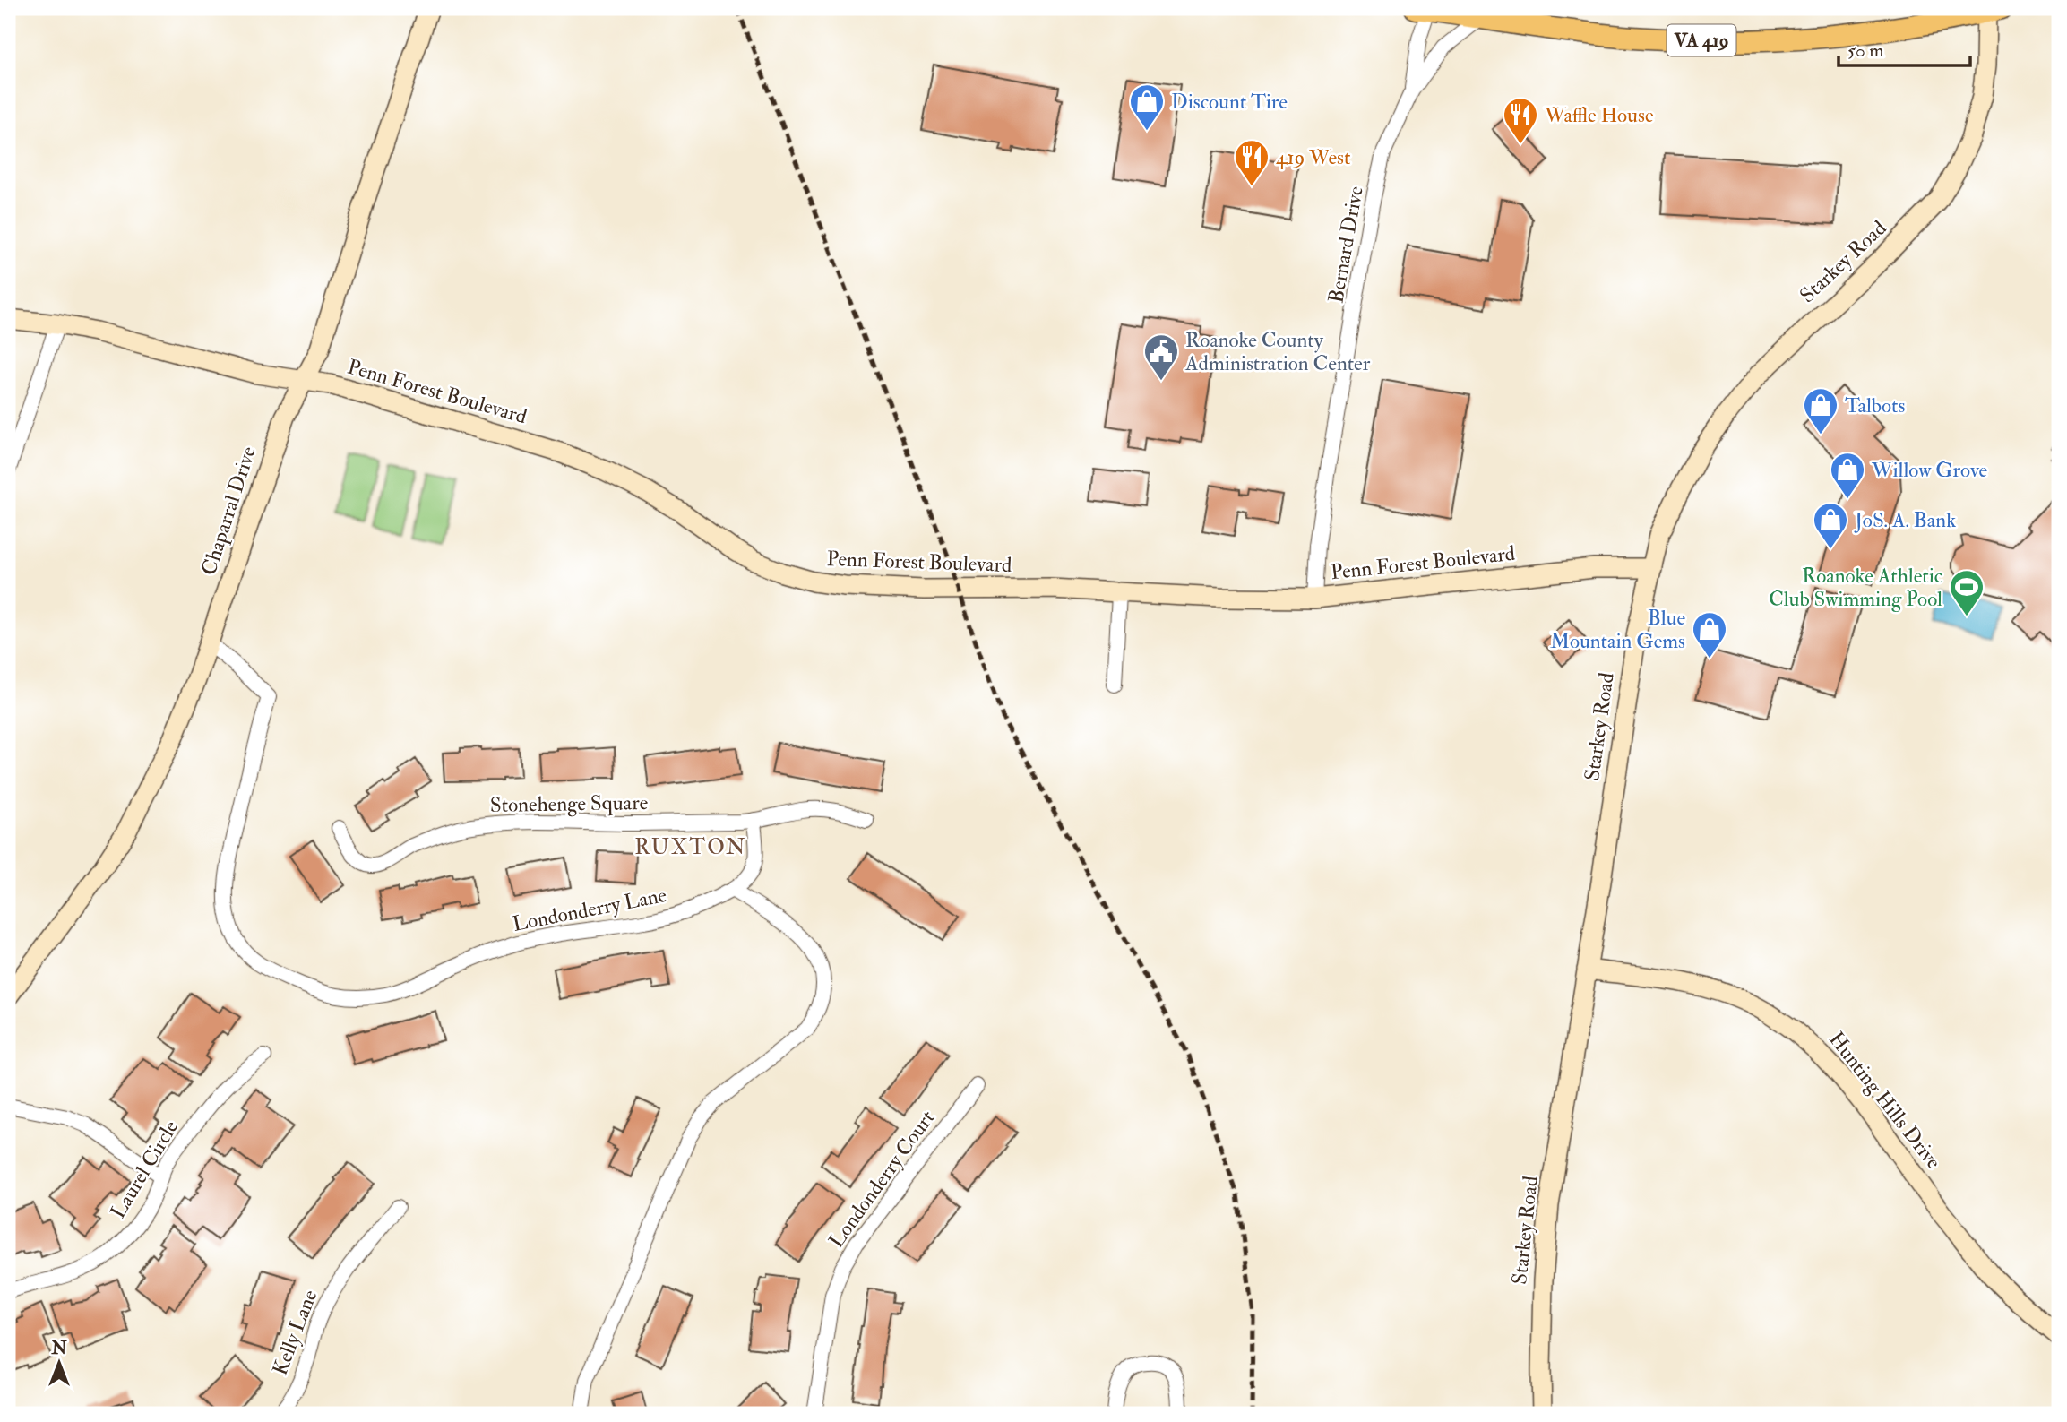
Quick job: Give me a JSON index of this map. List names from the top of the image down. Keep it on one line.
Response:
{"streets":{"main road":["VA 419"],"street":["Bernard Drive","Starkey Road","Penn Forest Boulevard","Chaparral Drive","Stonehenge Square","Londonderry Lane","Hunting Hills Drive","Laurel Circle","Londonderry Court","Kelly Lane"]},"crossings":[["VA 419","Bernard Drive"],["VA 419","Starkey Road"],["Bernard Drive","Penn Forest Boulevard"],["Starkey Road","Penn Forest Boulevard"],["Starkey Road","Hunting Hills Drive"],["Penn Forest Boulevard","Chaparral Drive"],["Chaparral Drive","Londonderry Lane"]],"districts":["RUXTON"],"places":{"shop":["Discount Tire","Talbots","Willow Grove","JoS. A. Bank","Blue Mountain Gems"],"restaurant":["Waffle House","419 West"],"public building":["Roanoke County Administration Center"],"sports":["Roanoke Athletic Club Swimming Pool"]},"scale_bar":"50 m","north":"top"}
